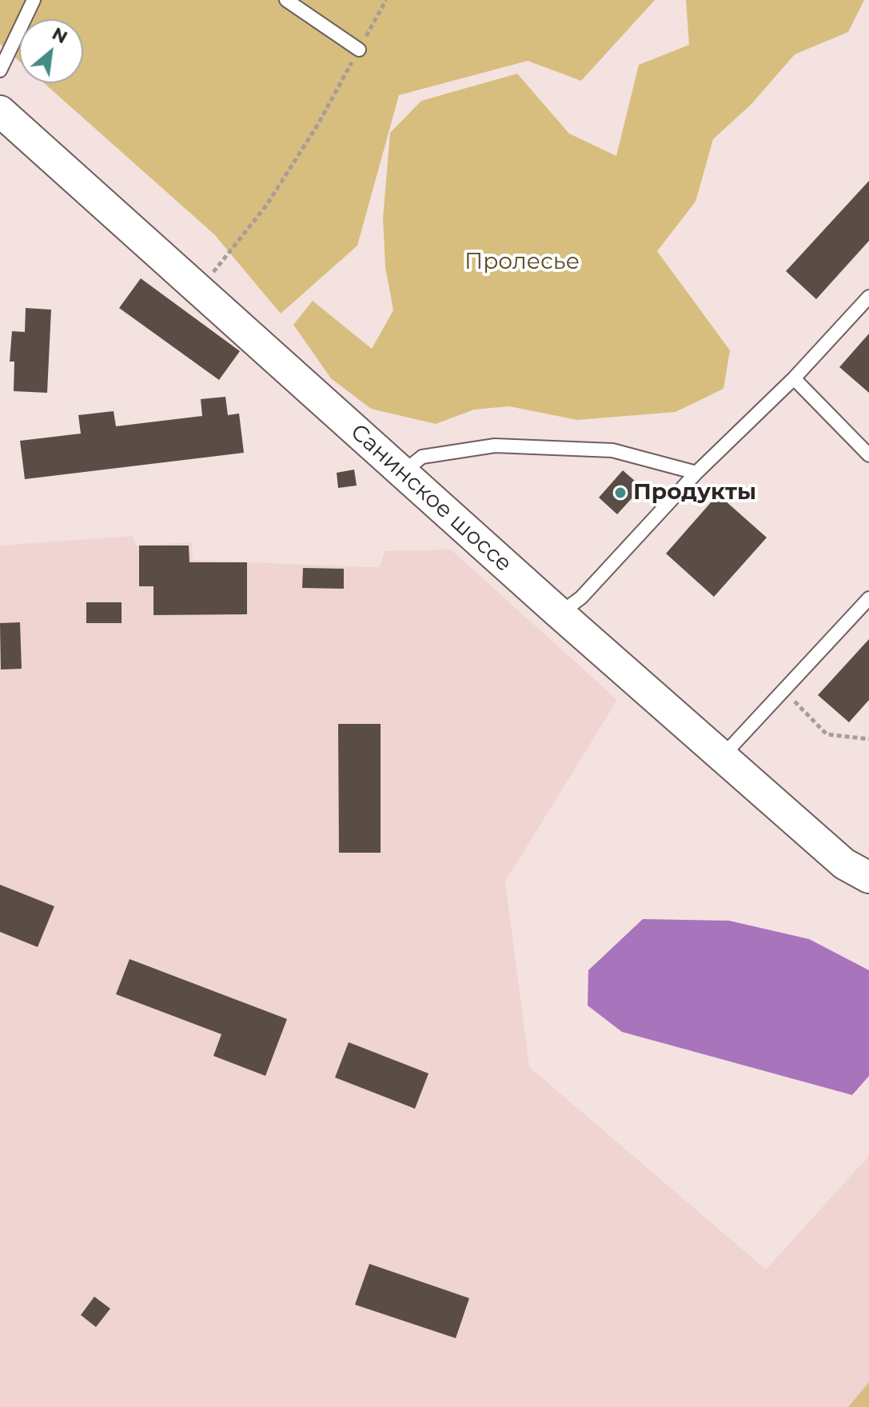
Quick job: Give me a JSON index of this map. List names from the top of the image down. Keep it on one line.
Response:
{"streets":{"street":["Санинское шоссе"]},"parks":["Пролесье"],"places":["Продукты"],"north":"top right"}
